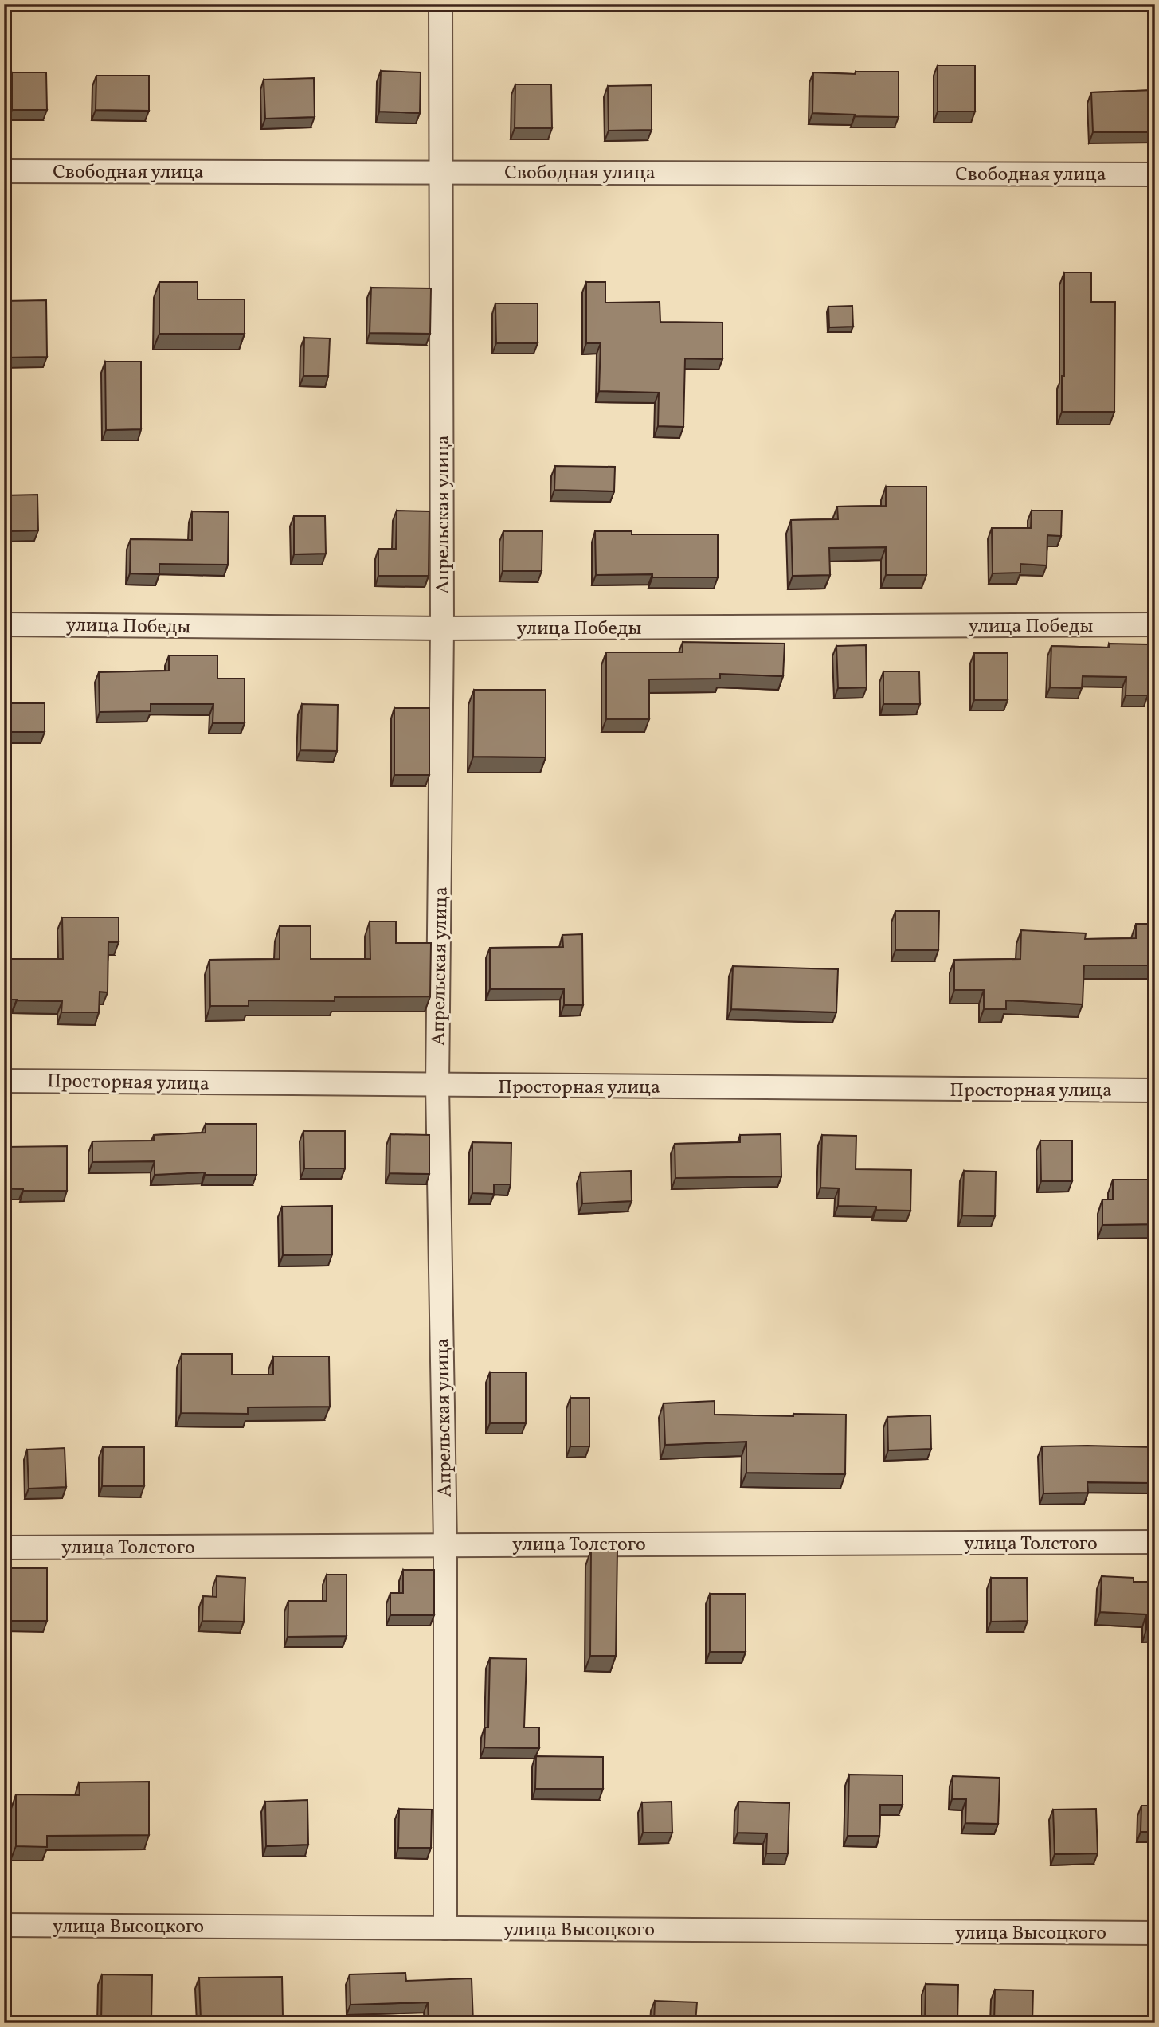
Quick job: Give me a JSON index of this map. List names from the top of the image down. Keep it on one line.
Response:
{"streets":{"street":["Свободная улица","Апрельская улица","улица Победы","Просторная улица","улица Толстого","улица Высоцкого"]},"crossings":[["Свободная улица","Апрельская улица"],["Апрельская улица","улица Победы"],["Апрельская улица","Просторная улица"],["Апрельская улица","улица Толстого"],["Апрельская улица","улица Высоцкого"]]}
